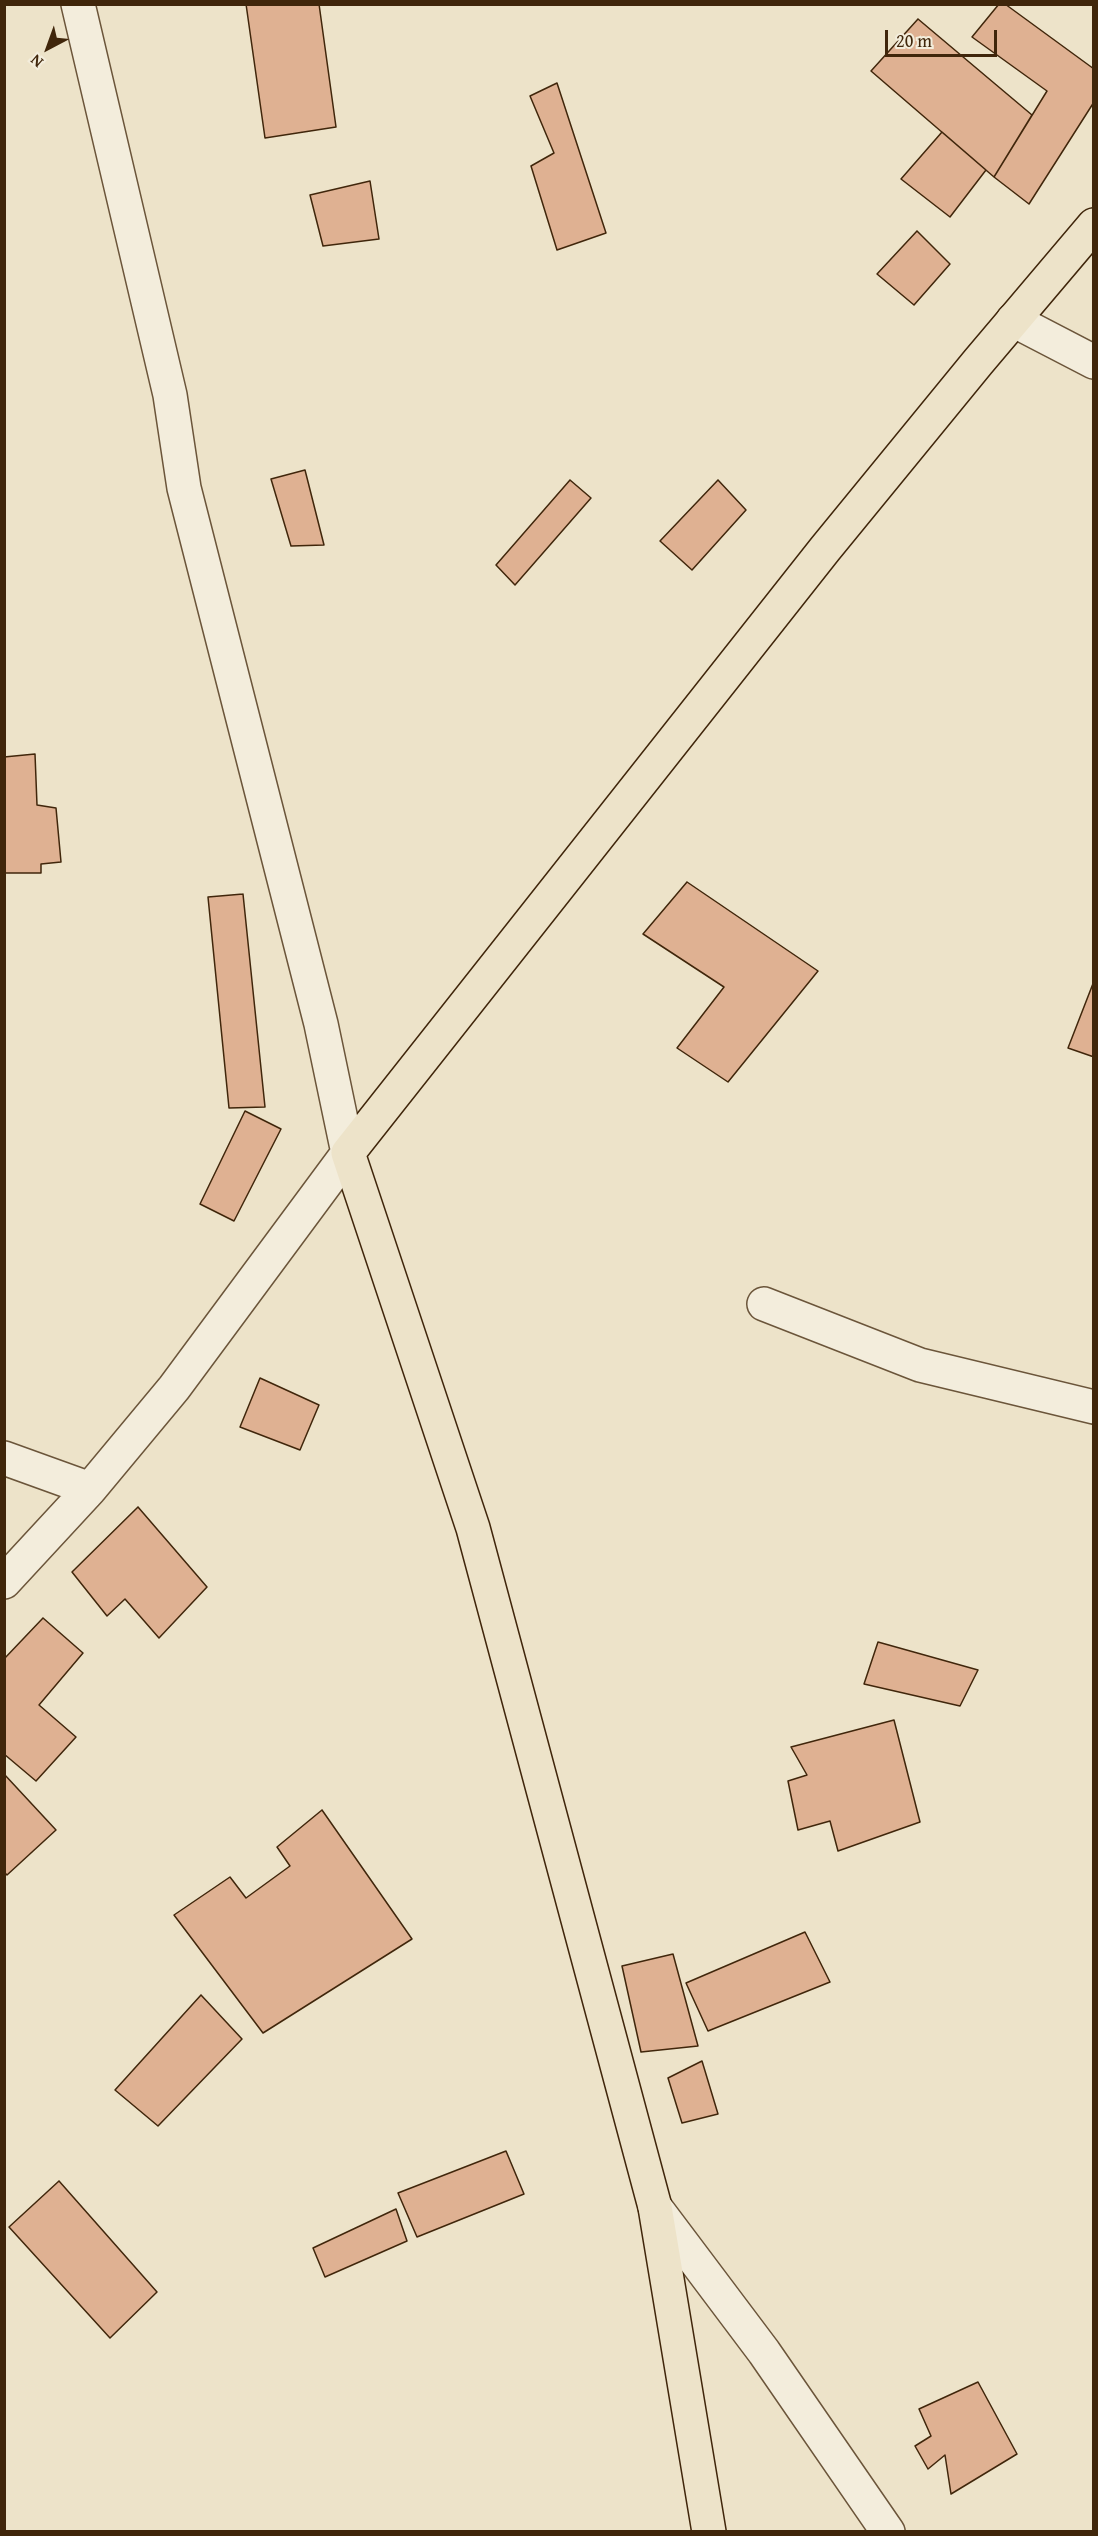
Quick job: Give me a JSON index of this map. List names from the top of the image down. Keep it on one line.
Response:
{"scale_bar":"20 m","north":"bottom left"}
